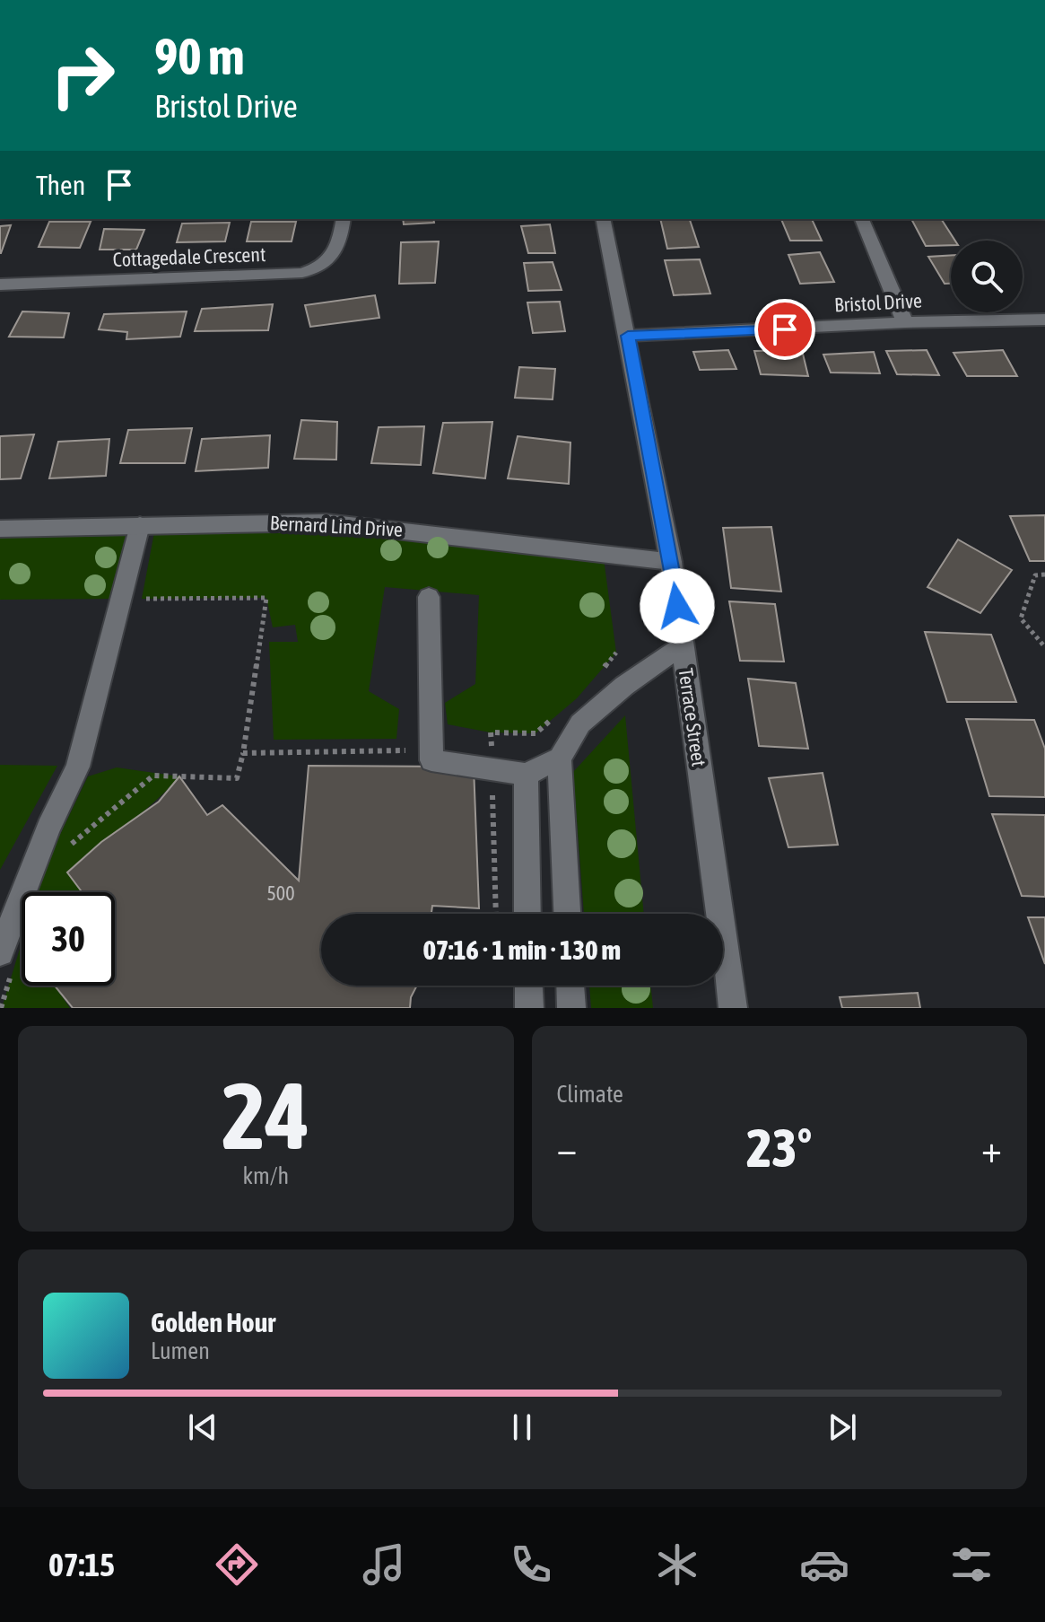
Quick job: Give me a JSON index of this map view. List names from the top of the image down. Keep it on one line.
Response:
{"streets":{"street":["Cottagedale Crescent","Bristol Drive","Bernard Lind Drive","Terrace Street"]},"crossings":[["Bristol Drive","Terrace Street"],["Bernard Lind Drive","Terrace Street"]],"house_numbers":["500"],"page":{"turn":["90 m","Bristol Drive"],"then":"Then","limit":"30","trip":"07:16 · 1 min · 130 m","tile":[["24","km/h"],"Climate"],"heat":["−","23°","+"],"song":["Golden Hour","Lumen"],"tabs":"07:15"}}
